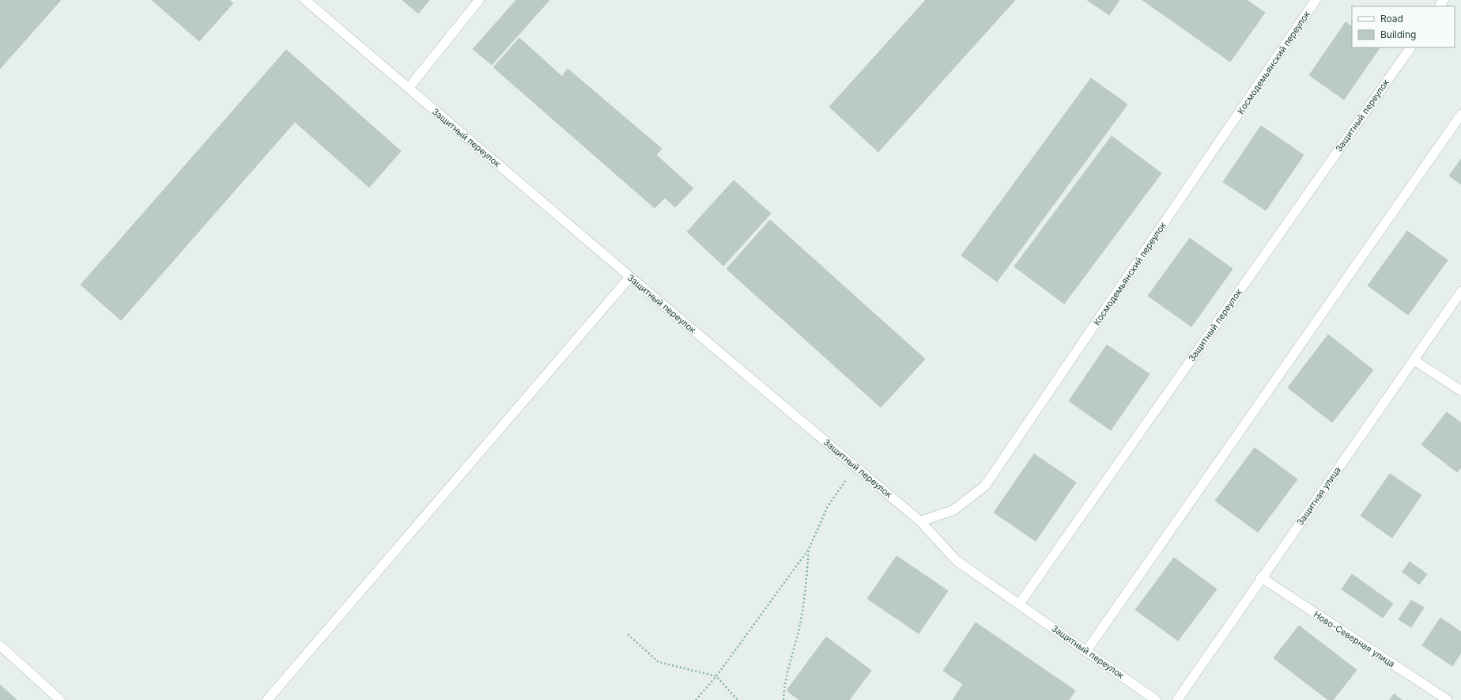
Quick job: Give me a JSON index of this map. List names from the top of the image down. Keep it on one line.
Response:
{"streets":{"street":["Космодемьянский переулок","Защитный переулок","Защитная улица","Ново-Северная улица"]},"crossings":[["Космодемьянский переулок","Защитный переулок"],["Защитная улица","Ново-Северная улица"]],"legend":["Road","Building"]}
